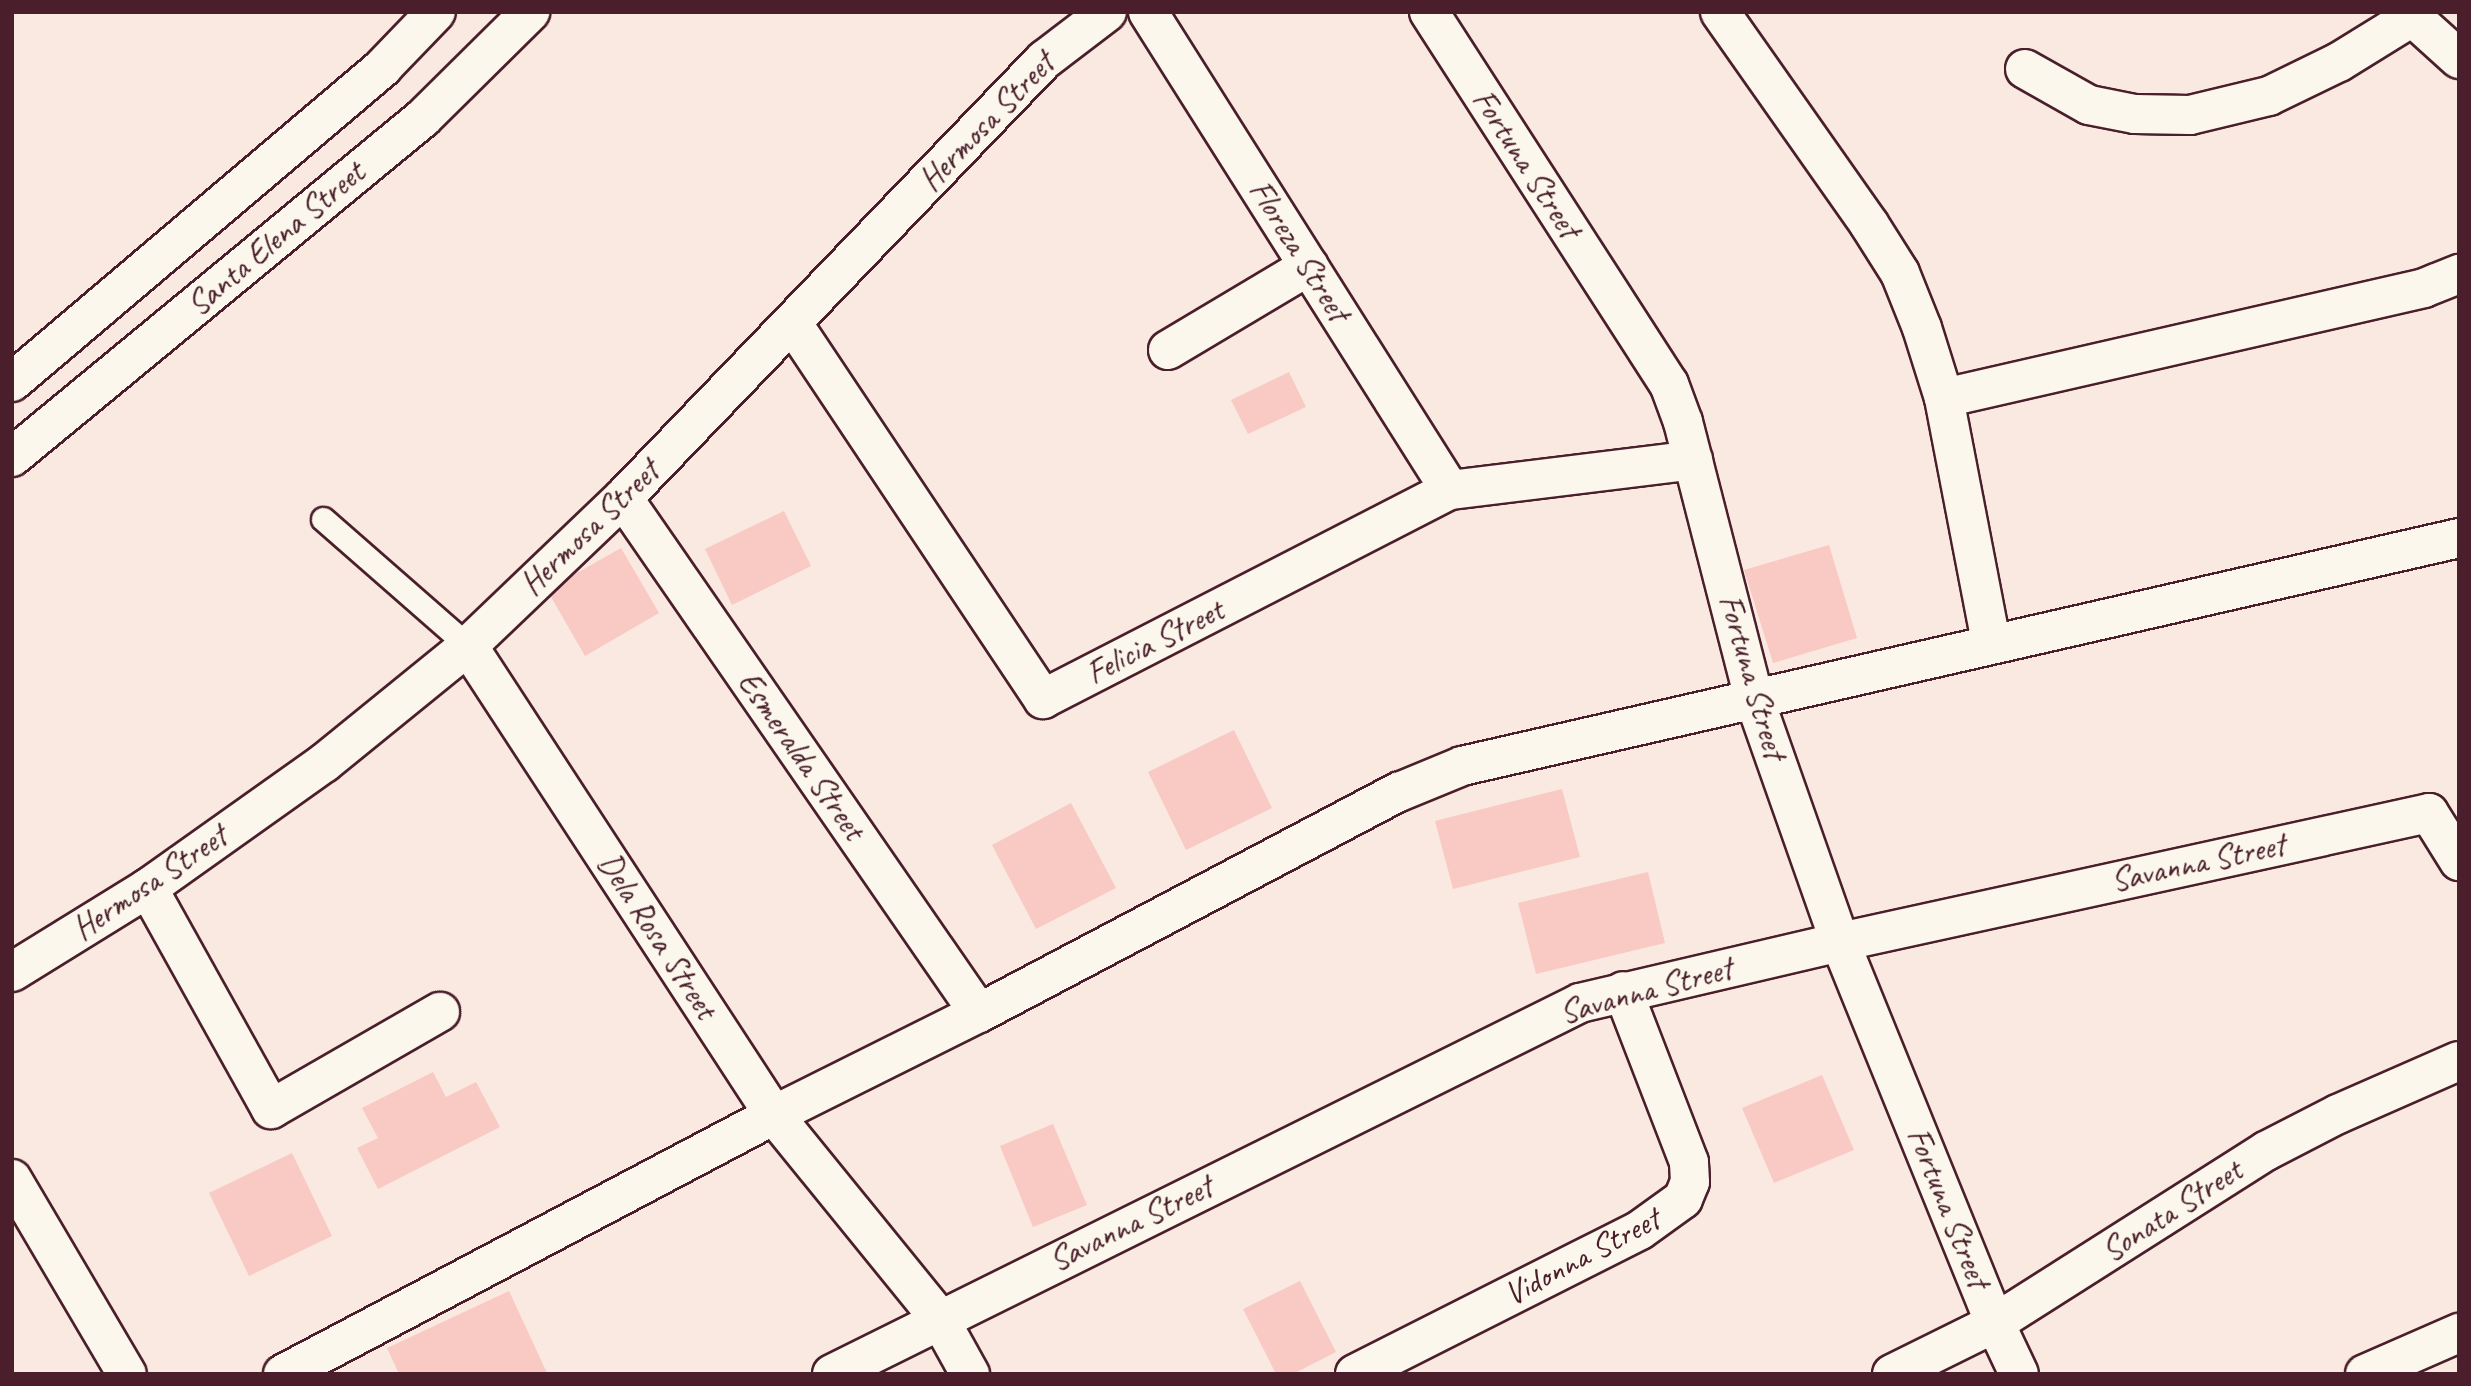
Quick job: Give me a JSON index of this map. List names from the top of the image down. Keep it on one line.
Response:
{"streets":{"street":["Hermosa Street","Fortuna Street","Santa Elena Street","Floreza Street","Felicia Street","Esmeralda Street","Savanna Street","Dela Rosa Street","Sonata Street","Vidonna Street"]},"crossings":[["Hermosa Street","Felicia Street"],["Hermosa Street","Esmeralda Street"],["Hermosa Street","Dela Rosa Street"],["Fortuna Street","Felicia Street"],["Fortuna Street","Savanna Street"],["Fortuna Street","Sonata Street"],["Floreza Street","Felicia Street"],["Savanna Street","Dela Rosa Street"],["Savanna Street","Vidonna Street"]]}
